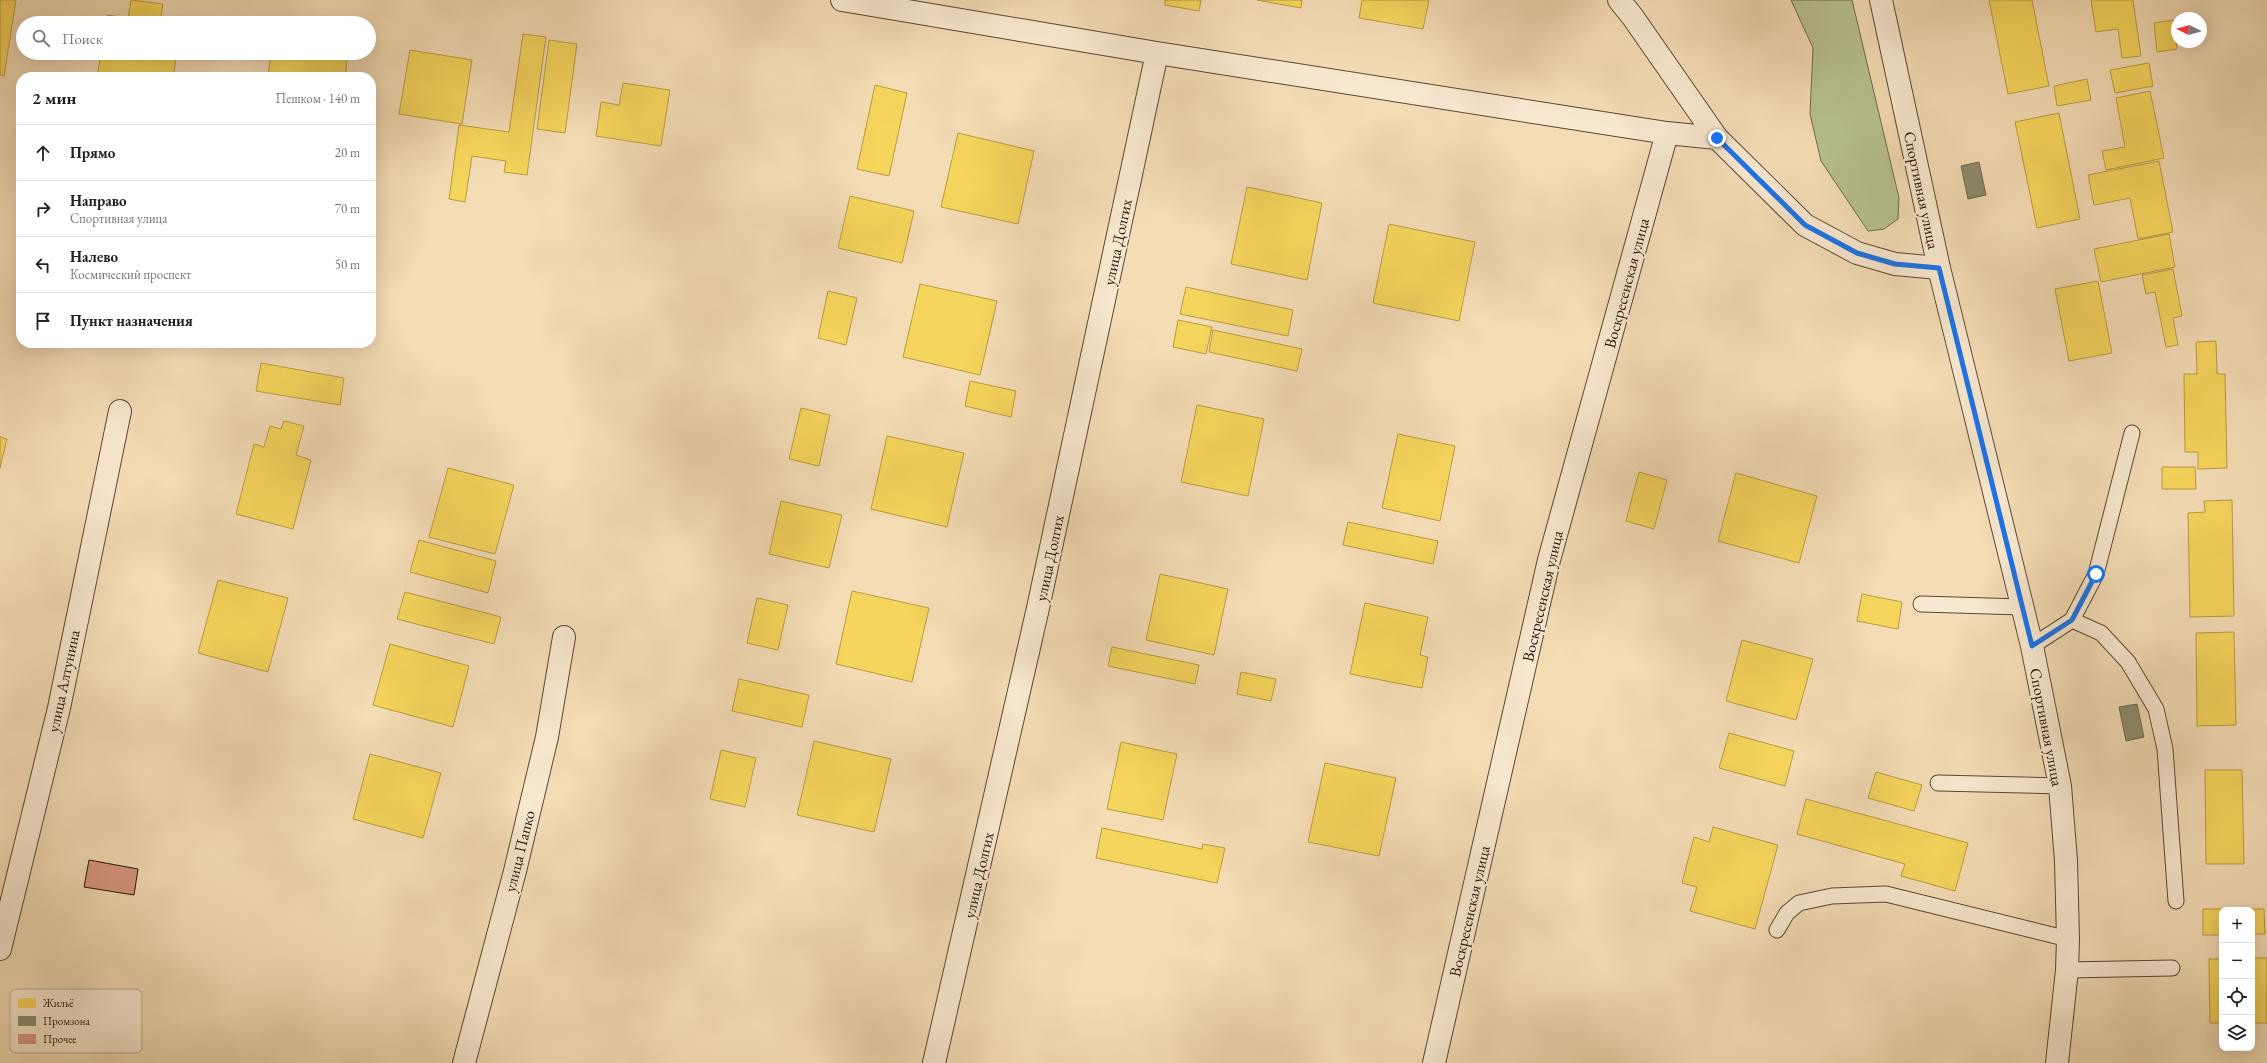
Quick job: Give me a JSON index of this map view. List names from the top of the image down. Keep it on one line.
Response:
{"streets":{"street":["Спортивная улица","улица Долгих","Воскресенская улица","улица Алтунина","улица Папко"]},"legend":["Жильё","Промзона","Прочее"],"north":"left","page":{"search":"Поиск","heading":["2 мин","Пешком · 140 m"],"list":[["Прямо","20 m"],["Направо","Спортивная улица","70 m"],["Налево","Космический проспект","50 m"],"Пункт назначения"],"map_buttons":["+","−"]}}
